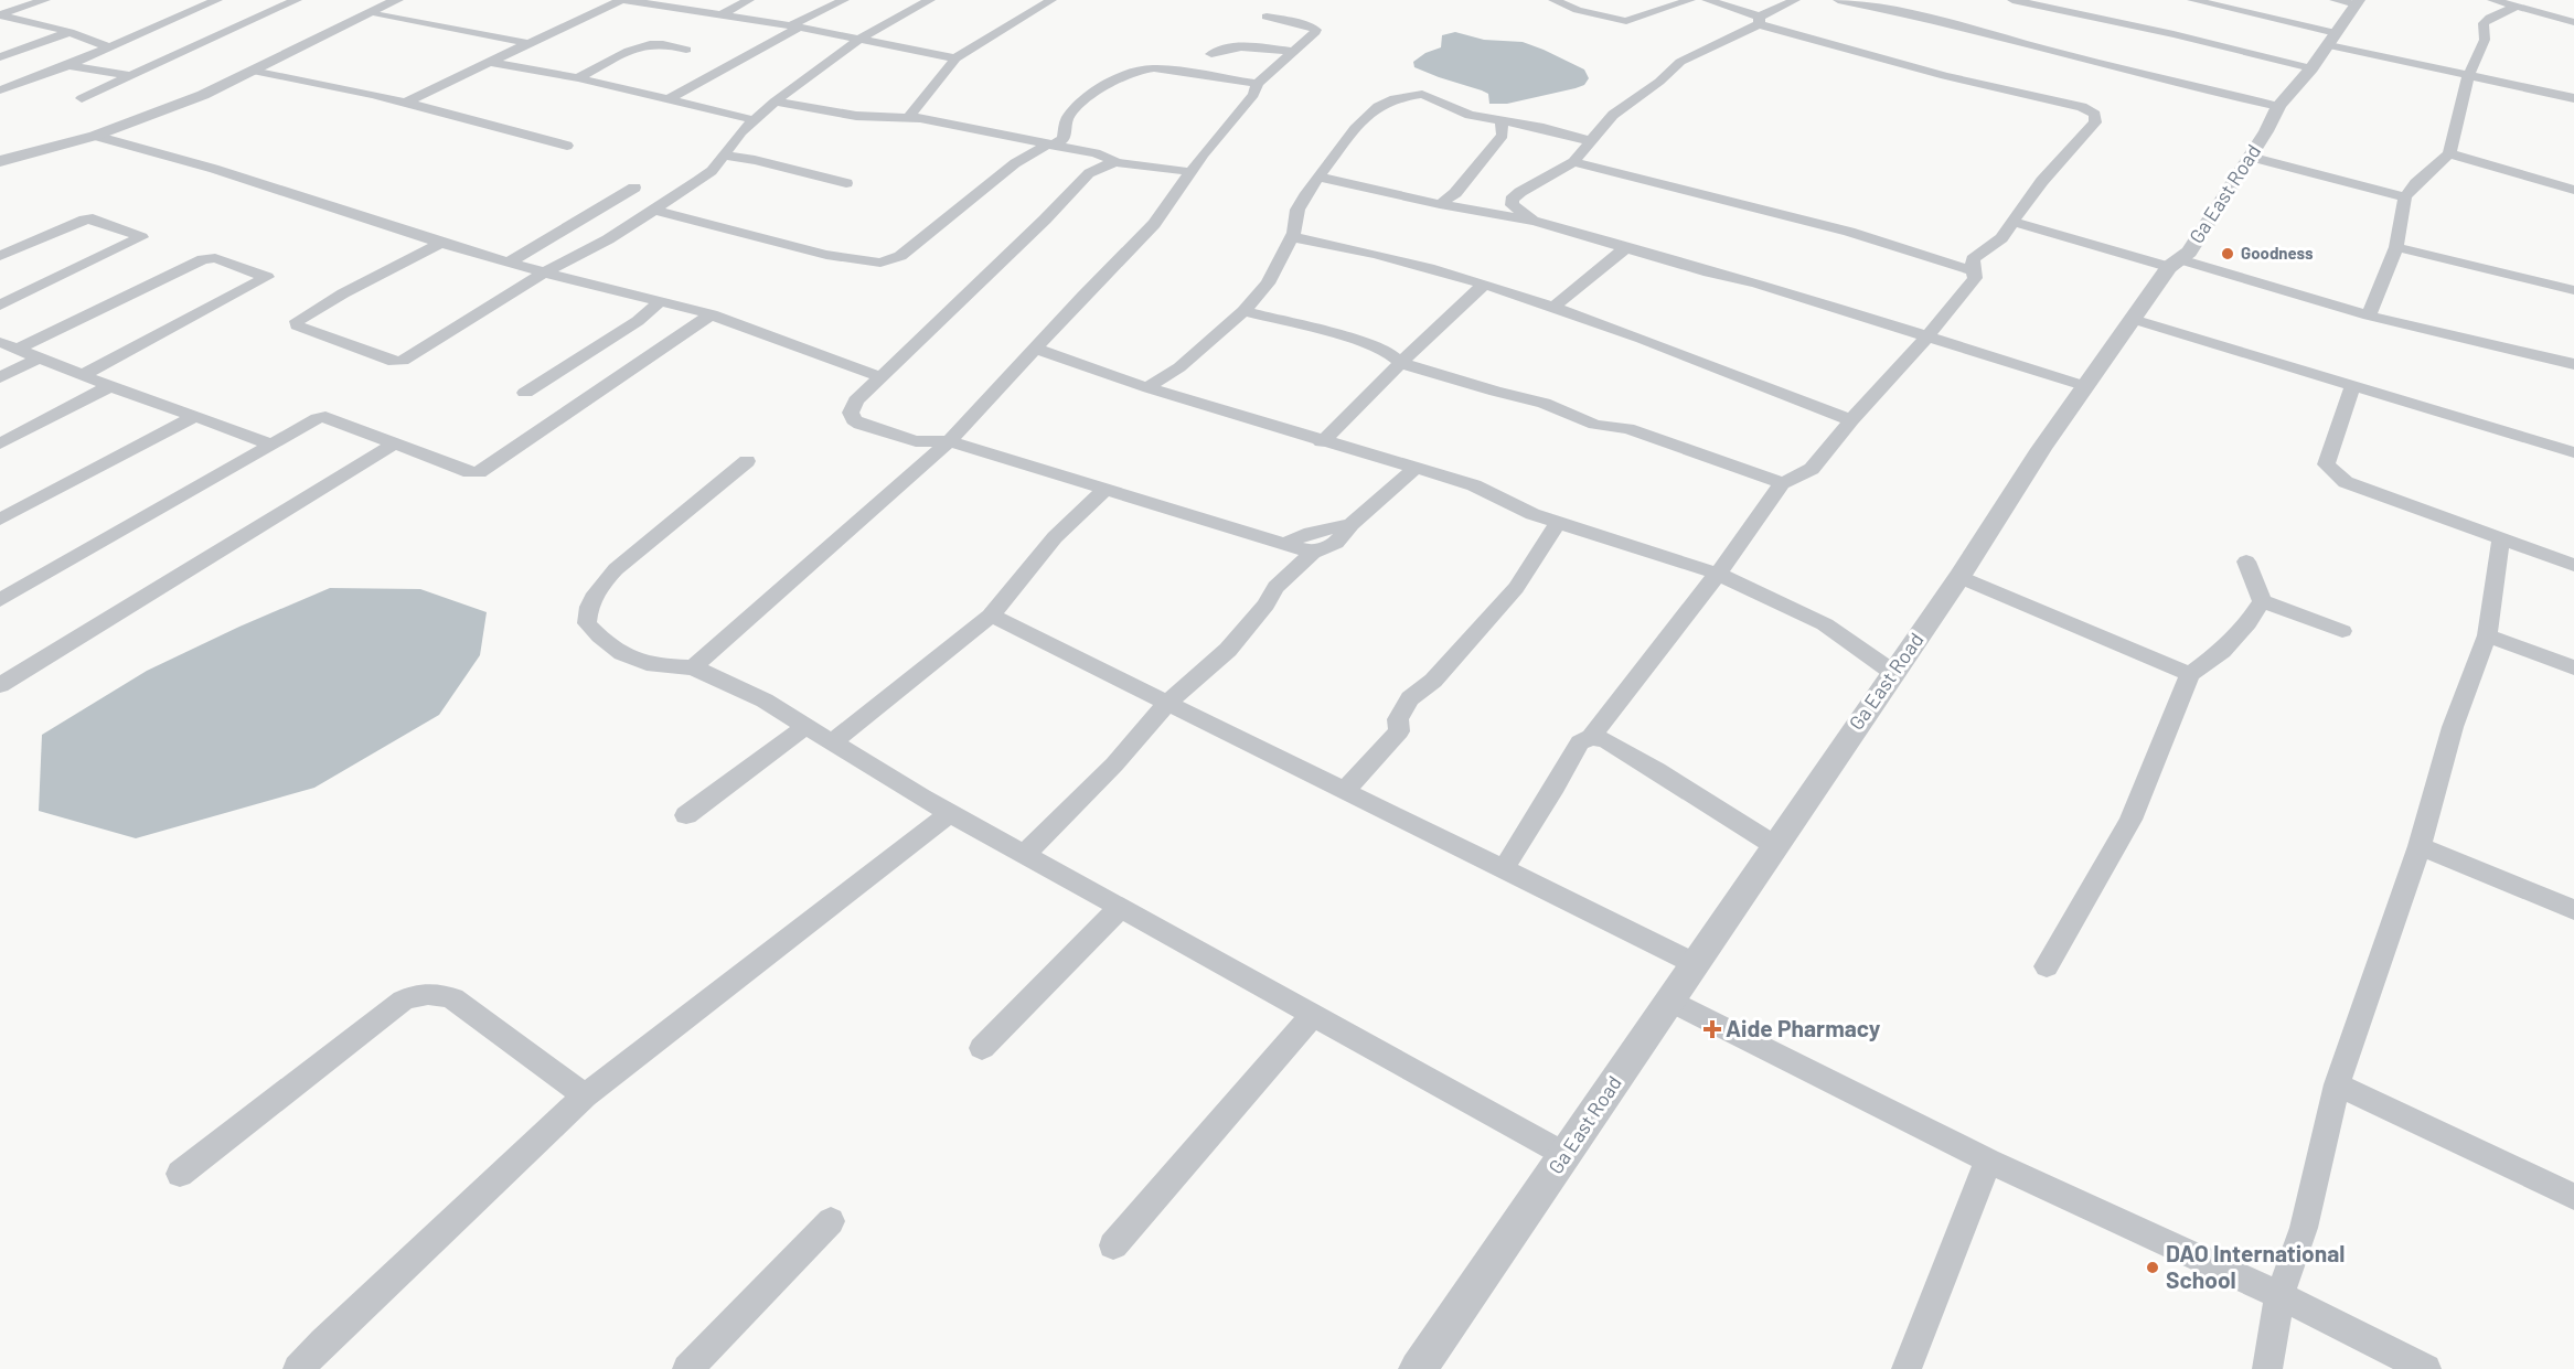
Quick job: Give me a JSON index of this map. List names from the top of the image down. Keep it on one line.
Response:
{"streets":{"street":["Ga East Road"]},"places":{"other":["Goodness","DAO International School"],"health":["Aide Pharmacy"]}}
